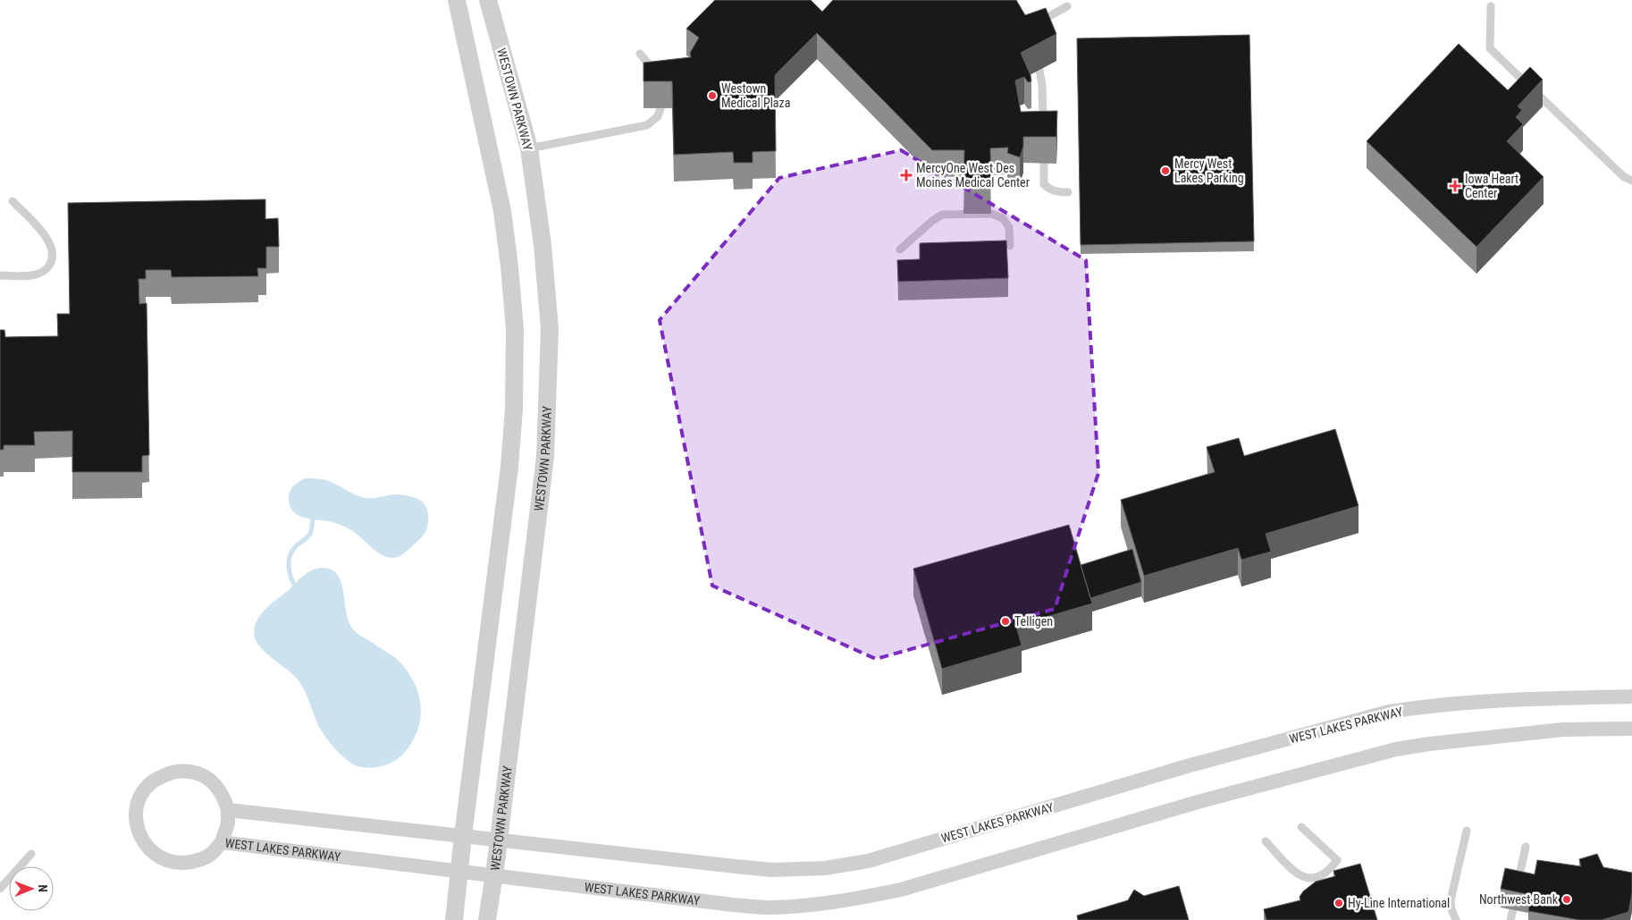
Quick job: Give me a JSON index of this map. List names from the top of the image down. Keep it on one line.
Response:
{"streets":{"street":["WESTOWN PARKWAY","WEST LAKES PARKWAY"]},"crossings":[["WESTOWN PARKWAY","WEST LAKES PARKWAY"]],"places":{"other":["Westown Medical Plaza","Mercy West Lakes Parking","Telligen","Northwest Bank","Hy-Line International"],"health":["MercyOne West Des Moines Medical Center","Iowa Heart Center"]},"north":"right"}
